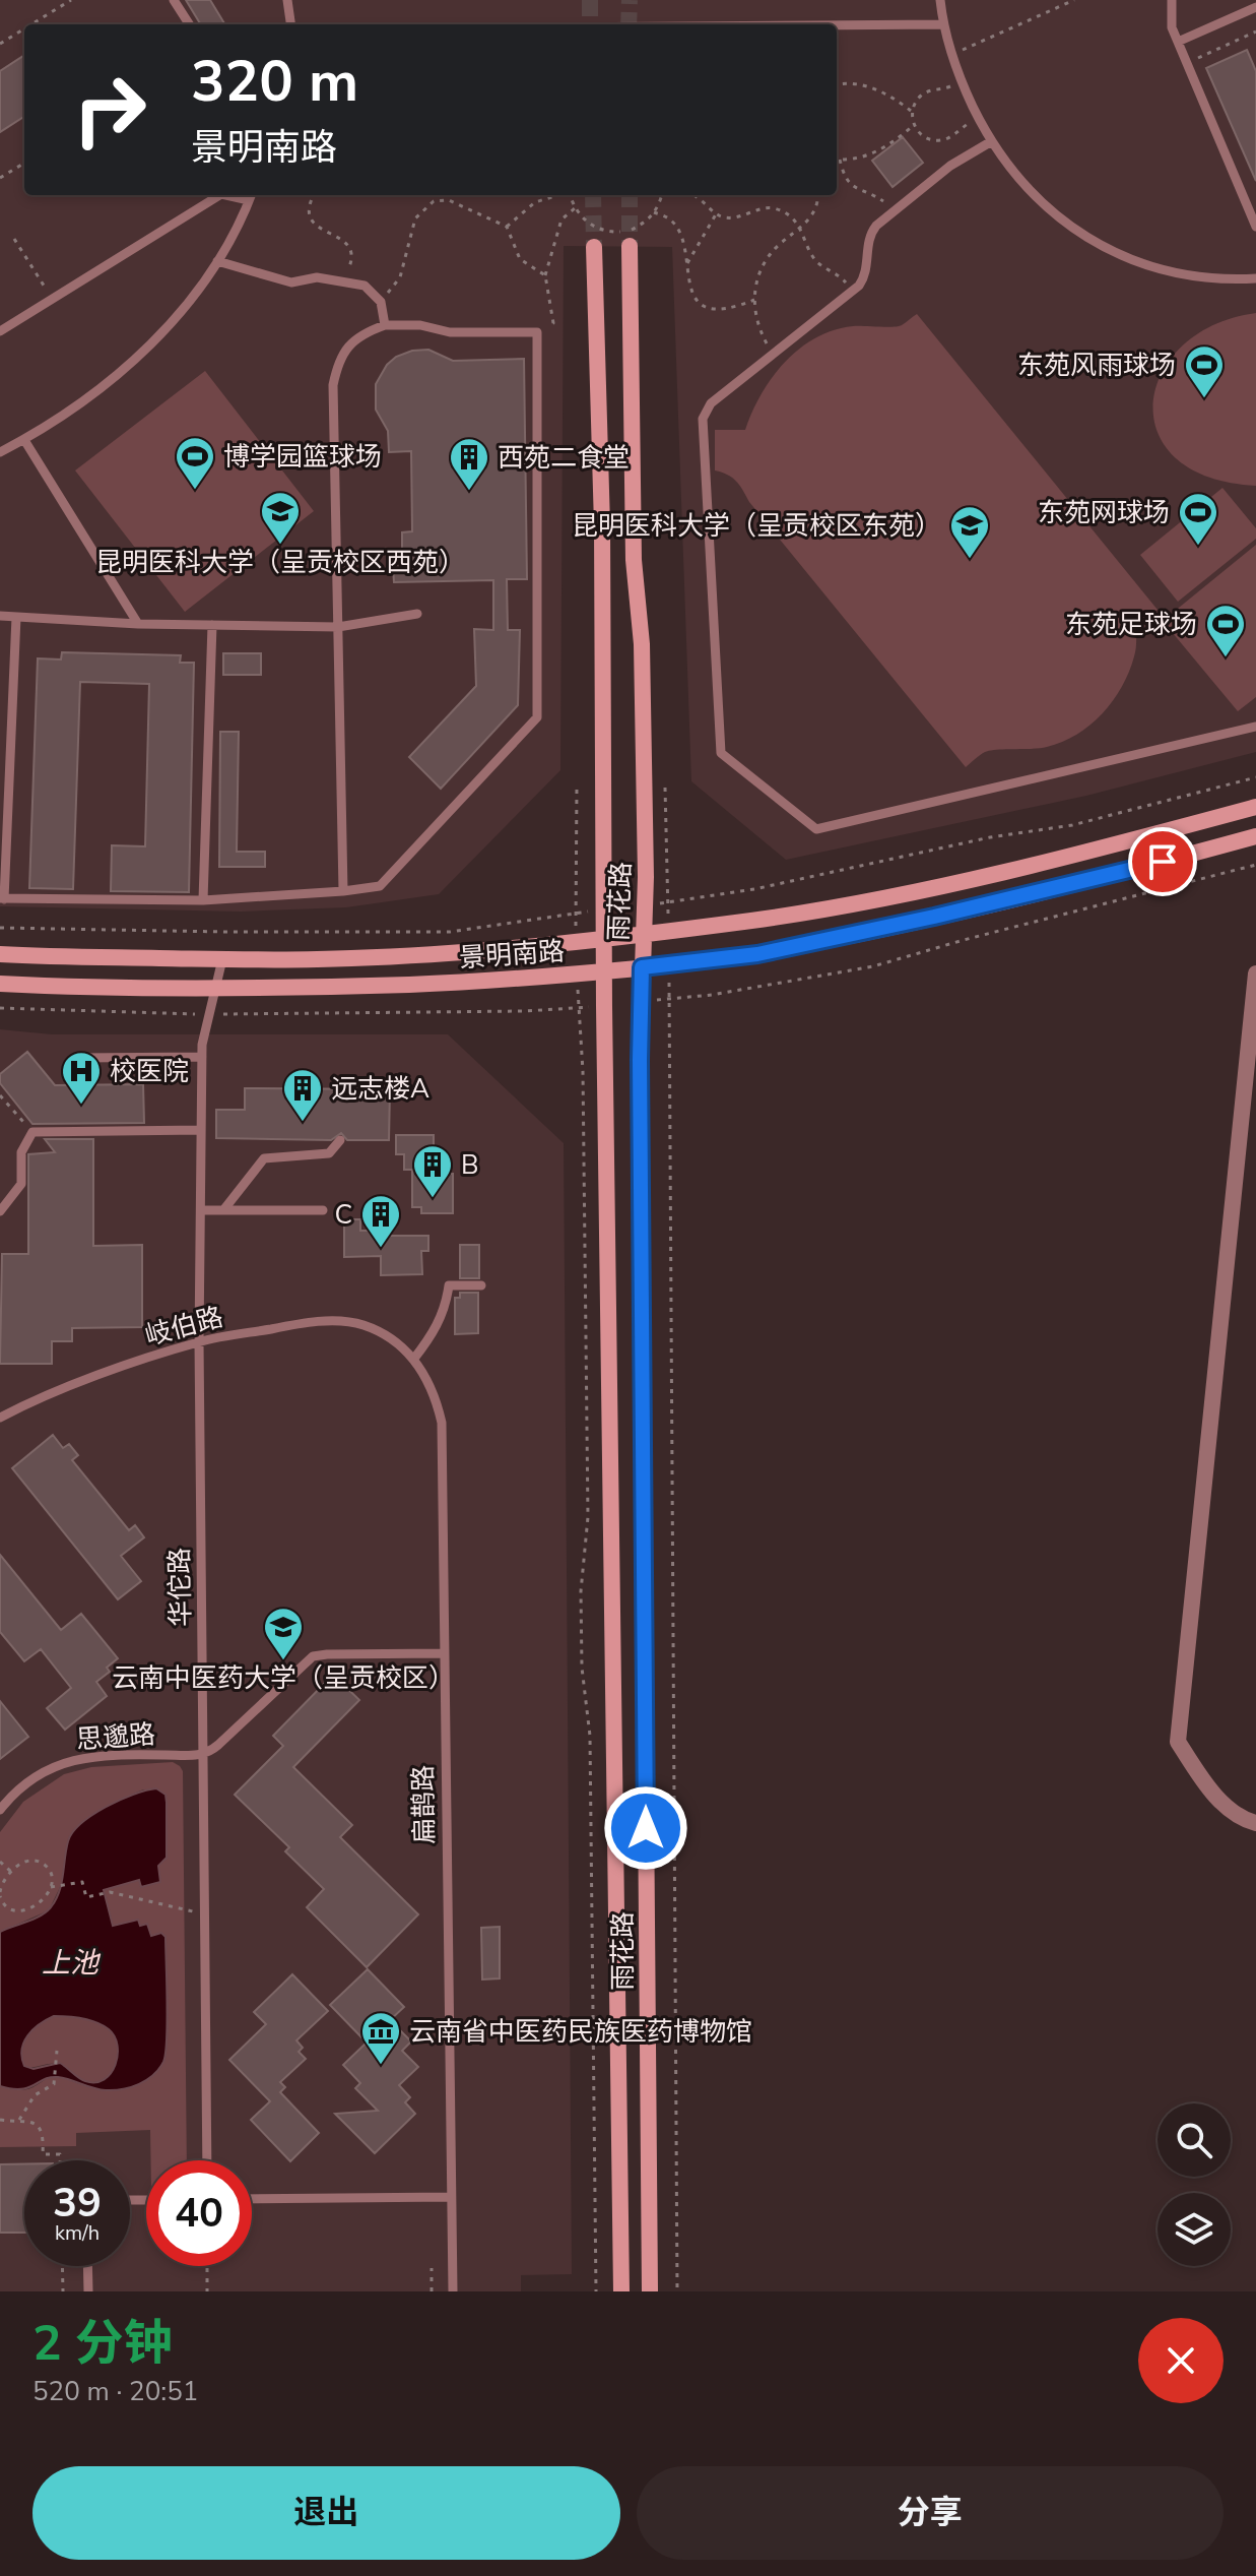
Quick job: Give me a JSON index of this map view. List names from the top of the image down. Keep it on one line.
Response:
{"streets":{"street":["雨花路","景明南路"],"lane":["岐伯路","华佗路","思邈路","扁鹊路"]},"crossings":[["雨花路","景明南路"],["景明南路","华佗路"],["岐伯路","华佗路"],["岐伯路","扁鹊路"],["华佗路","思邈路"]],"water":["上池"],"places":{"sports":["东苑风雨球场","博学园篮球场","东苑网球场","东苑足球场"],"building":["西苑二食堂","远志楼A","B","C"],"school or university":["昆明医科大学（呈贡校区西苑）","昆明医科大学（呈贡校区东苑）","云南中医药大学（呈贡校区）"],"hospital":["校医院"],"museum":["云南省中医药民族医药博物馆"]},"page":{"turn":["320 m","景明南路"],"speed":"39 km/h","limit":"40","heading":["2 分钟","520 m · 20:51"],"buttons":["退出","分享"]}}
